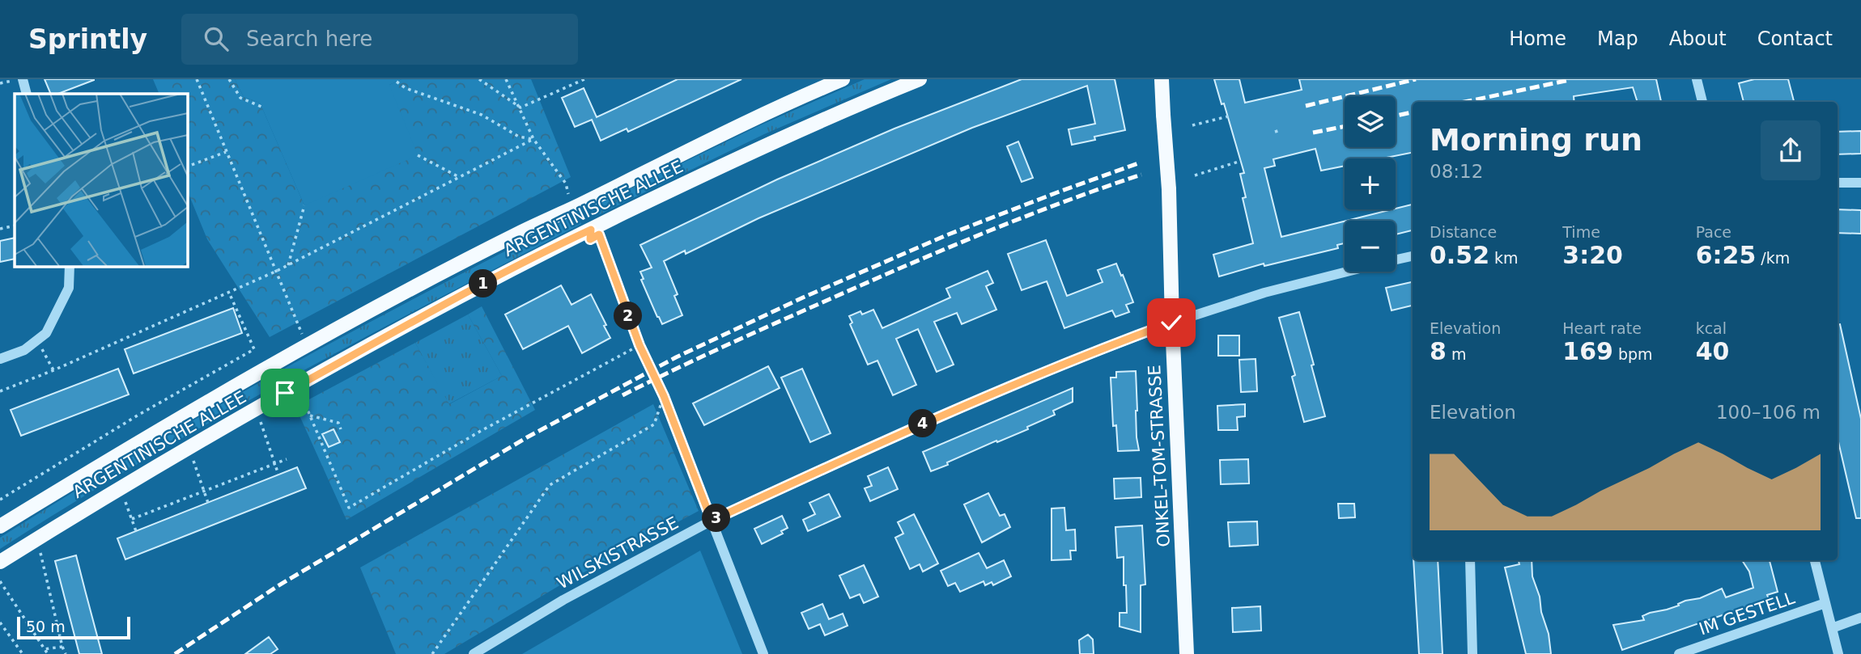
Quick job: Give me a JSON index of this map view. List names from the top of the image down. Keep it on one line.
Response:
{"streets":{"main road":["ARGENTINISCHE ALLEE","ONKEL-TOM-STRASSE"],"street":["WILSKISTRASSE","IM GESTELL"]},"crossings":[["ONKEL-TOM-STRASSE","WILSKISTRASSE"]],"scale_bar":"50 m","page":{"header":"Sprintly","search":"Search here","nav":["Home","Map","About","Contact"],"map_buttons":["+","−"],"heading":["Morning run","08:12"],"stats":[["Distance","0.52 km"],["Time","3:20"],["Pace","6:25 /km"],["Elevation","8 m"],["Heart rate","169 bpm"],["kcal","40"]],"pins":["1","2","4","3"],"chart":["Elevation","100–106 m"],"scale":"50 m"}}
